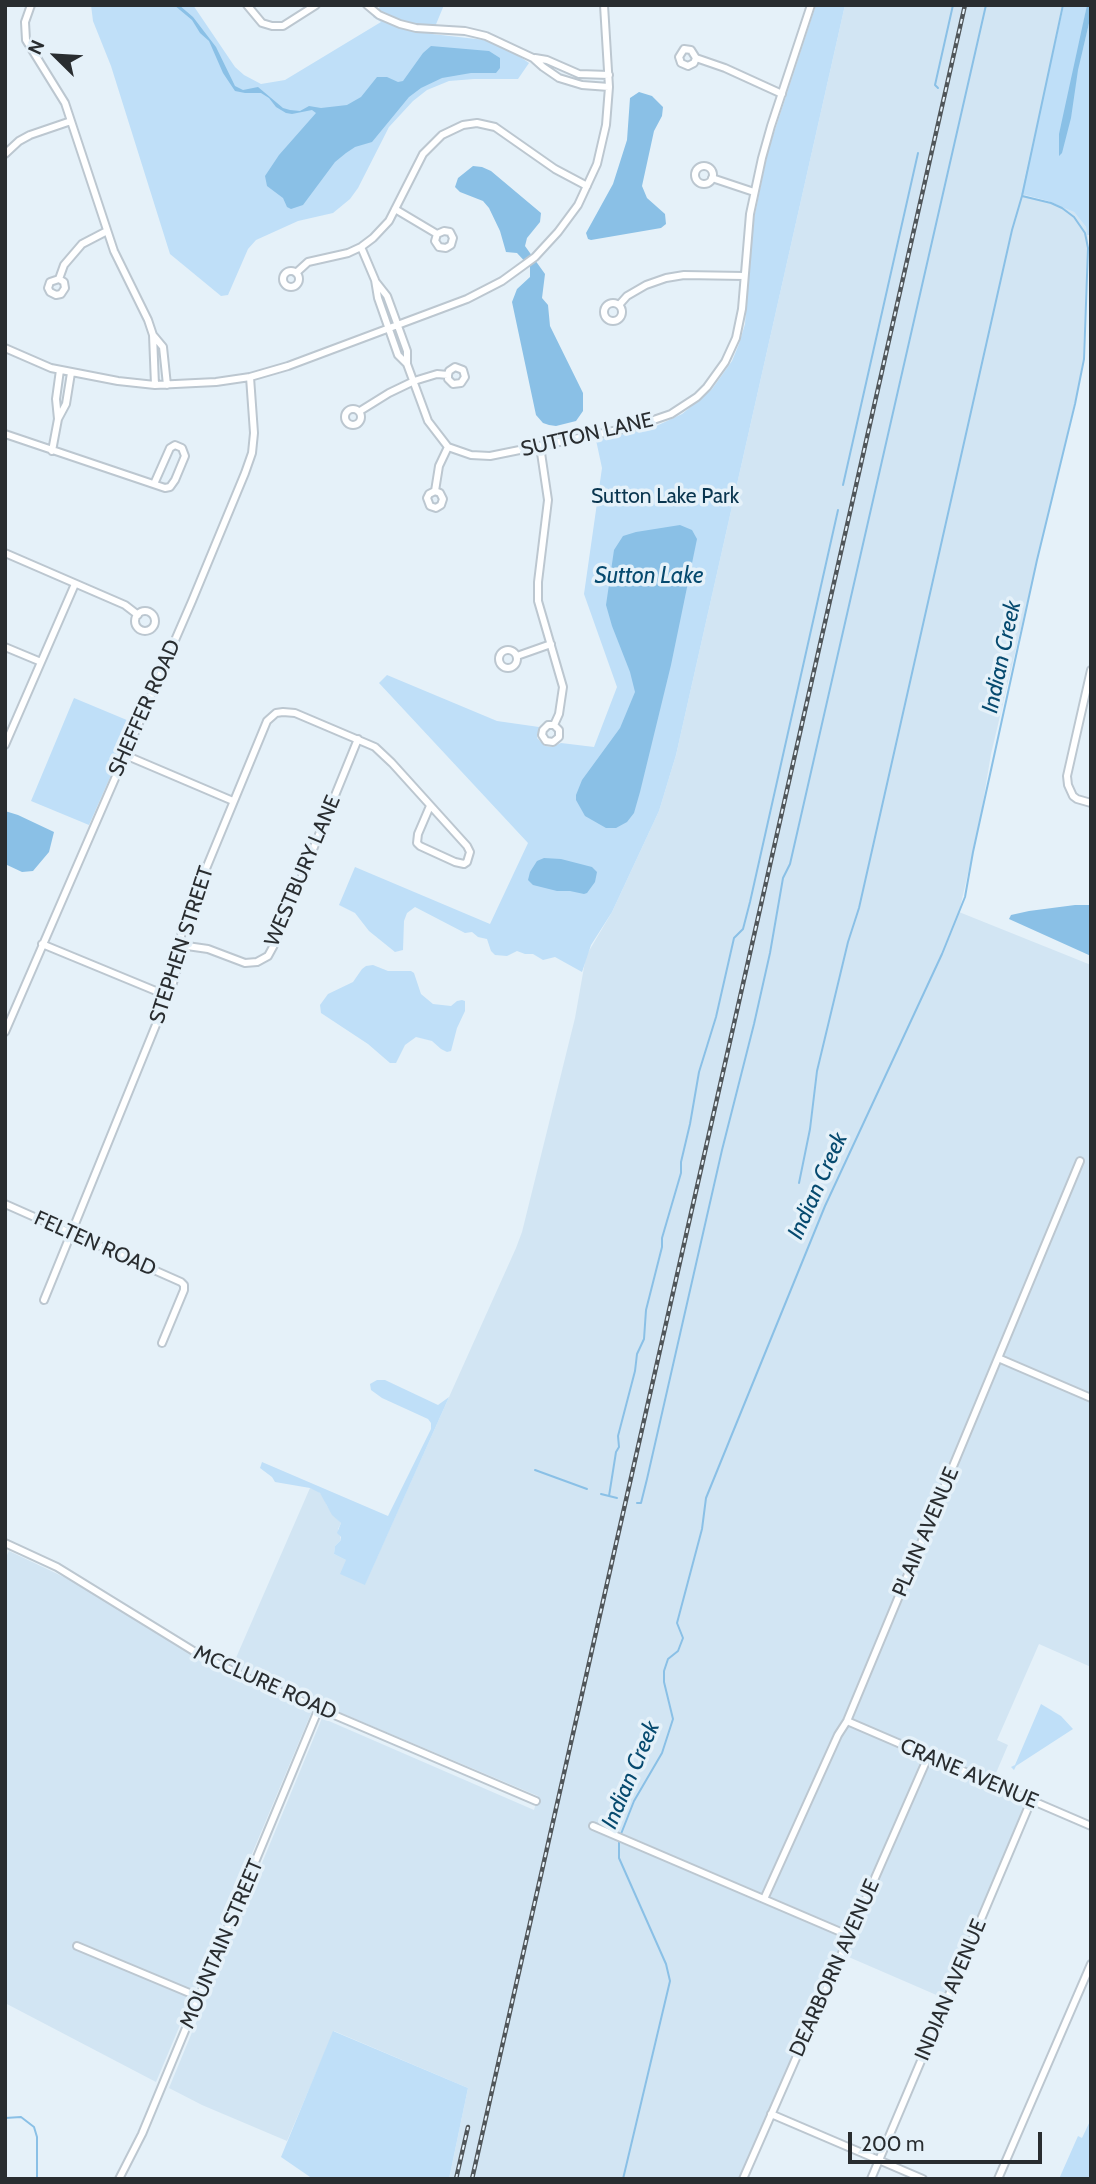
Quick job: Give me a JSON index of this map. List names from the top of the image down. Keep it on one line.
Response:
{"streets":{"street":["SUTTON LANE","SHEFFER ROAD","WESTBURY LANE","STEPHEN STREET","FELTEN ROAD","PLAIN AVENUE","MCCLURE ROAD","CRANE AVENUE","MOUNTAIN STREET","DEARBORN AVENUE","INDIAN AVENUE"]},"crossings":[["WESTBURY LANE","STEPHEN STREET"],["STEPHEN STREET","FELTEN ROAD"],["PLAIN AVENUE","CRANE AVENUE"],["MCCLURE ROAD","MOUNTAIN STREET"],["CRANE AVENUE","DEARBORN AVENUE"],["CRANE AVENUE","INDIAN AVENUE"]],"water":["Sutton Lake","Indian Creek"],"parks":["Sutton Lake Park"],"scale_bar":"200 m","north":"top left"}
